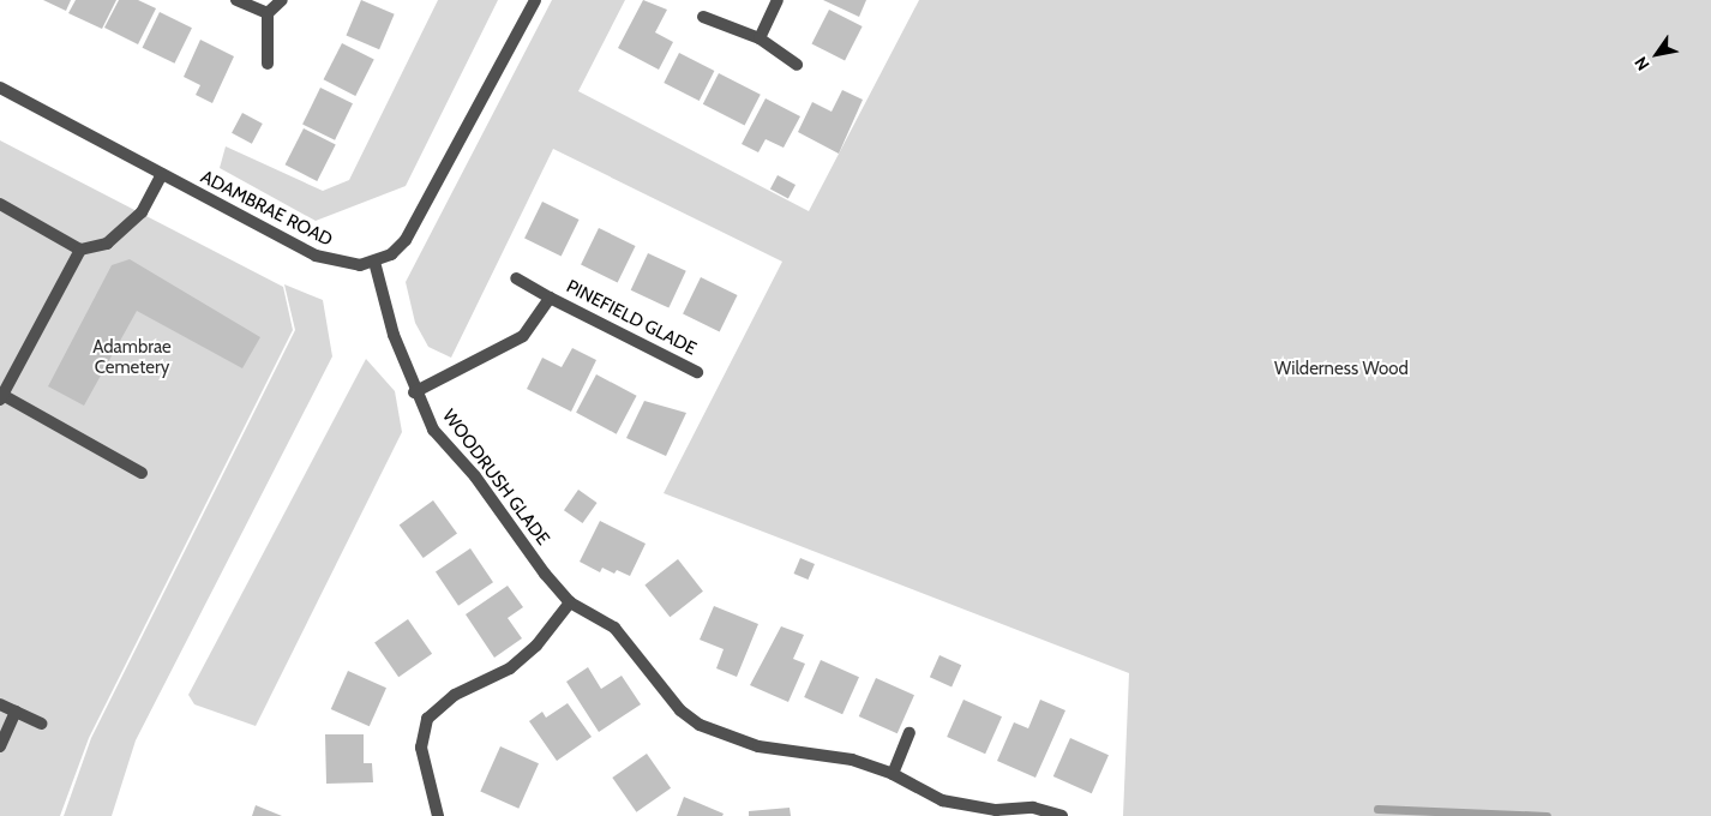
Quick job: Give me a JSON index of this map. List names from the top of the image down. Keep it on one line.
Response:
{"streets":{"street":["ADAMBRAE ROAD","PINEFIELD GLADE","WOODRUSH GLADE"]},"crossings":[["ADAMBRAE ROAD","WOODRUSH GLADE"],["PINEFIELD GLADE","WOODRUSH GLADE"]],"parks":["Adambrae Cemetery","Wilderness Wood"],"north":"bottom left"}
